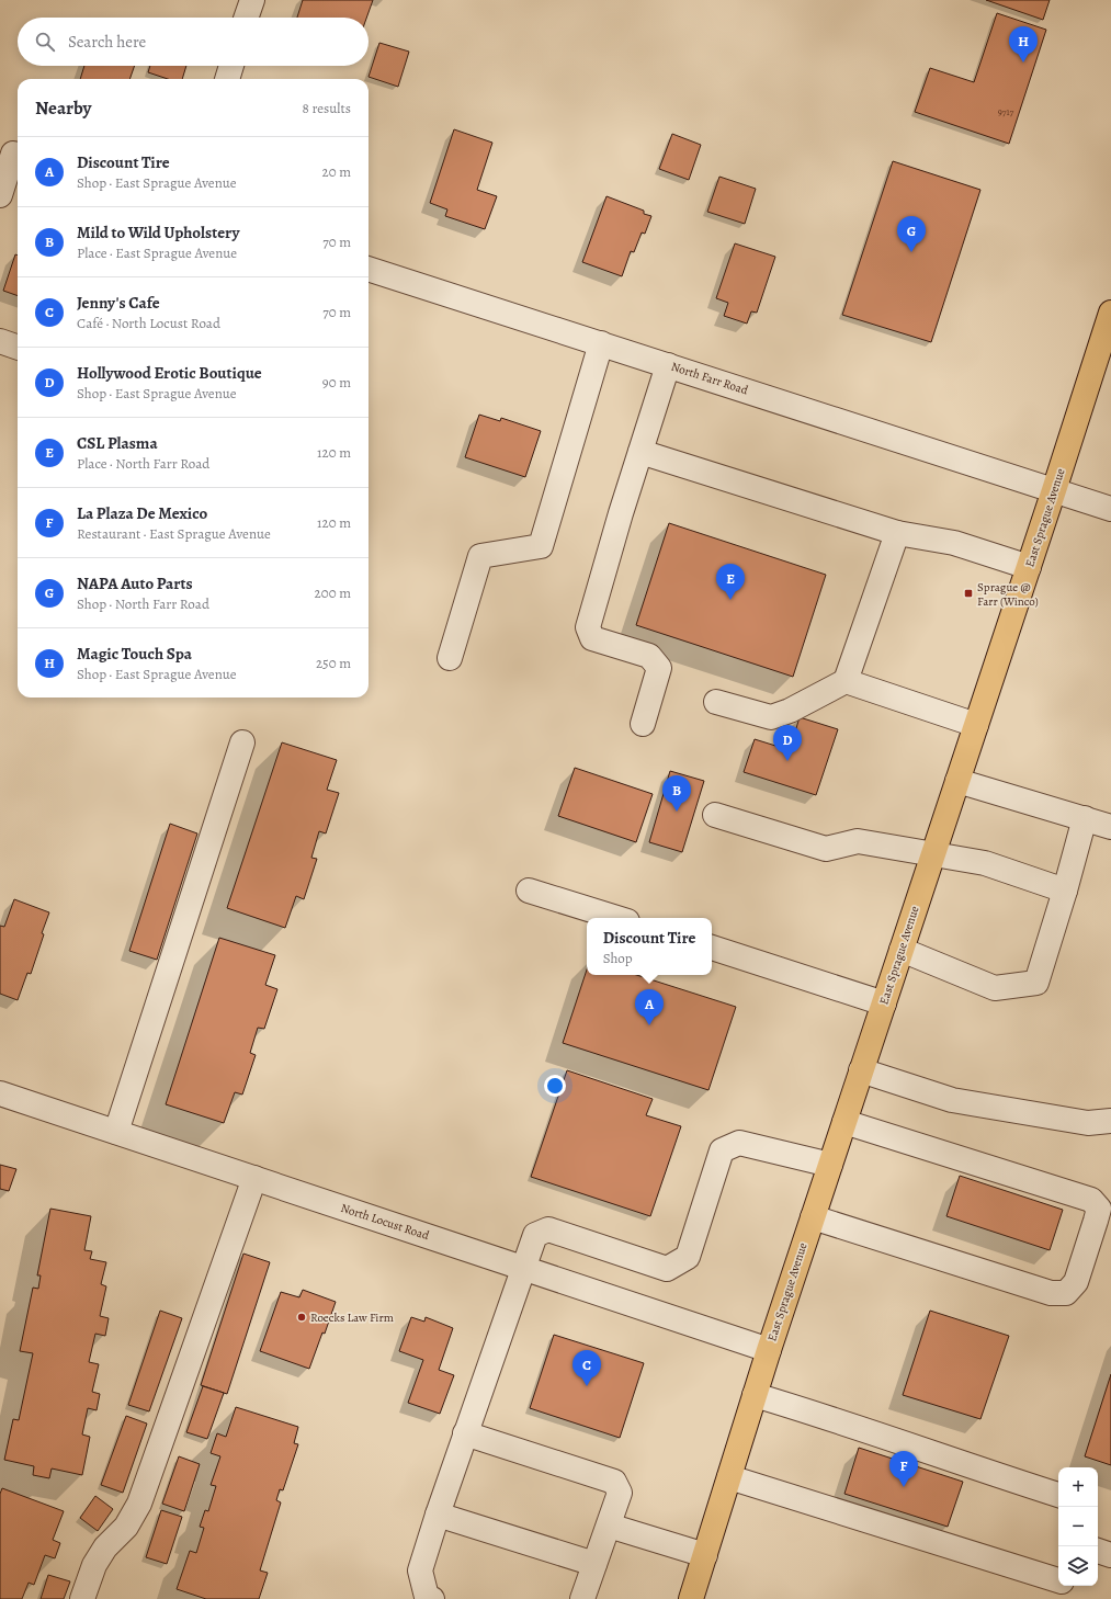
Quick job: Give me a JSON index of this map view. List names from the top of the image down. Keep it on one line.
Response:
{"streets":{"main road":["East Sprague Avenue"],"street":["North Farr Road","North Locust Road"]},"crossings":[["North Farr Road","East Sprague Avenue"],["East Sprague Avenue","North Locust Road"]],"places":{"transit":["Sprague @ Farr (Winco)"],"other":["Roecks Law Firm"]},"house_numbers":["9717"],"page":{"search":"Search here","pins":["H","G","E","D","B","A","C","F"],"heading":["Nearby","8 results"],"list":[{"mark":"A","name":"Discount Tire","note":"Shop · East Sprague Avenue","value":"20 m"},{"mark":"B","name":"Mild to Wild Upholstery","note":"Place · East Sprague Avenue","value":"70 m"},{"mark":"C","name":"Jenny's Cafe","note":"Café · North Locust Road","value":"70 m"},{"mark":"D","name":"Hollywood Erotic Boutique","note":"Shop · East Sprague Avenue","value":"90 m"},{"mark":"E","name":"CSL Plasma","note":"Place · North Farr Road","value":"120 m"},{"mark":"F","name":"La Plaza De Mexico","note":"Restaurant · East Sprague Avenue","value":"120 m"},{"mark":"G","name":"NAPA Auto Parts","note":"Shop · North Farr Road","value":"200 m"},{"mark":"H","name":"Magic Touch Spa","note":"Shop · East Sprague Avenue","value":"250 m"}],"popup":["Discount Tire","Shop"],"map_buttons":["+","−"]}}
